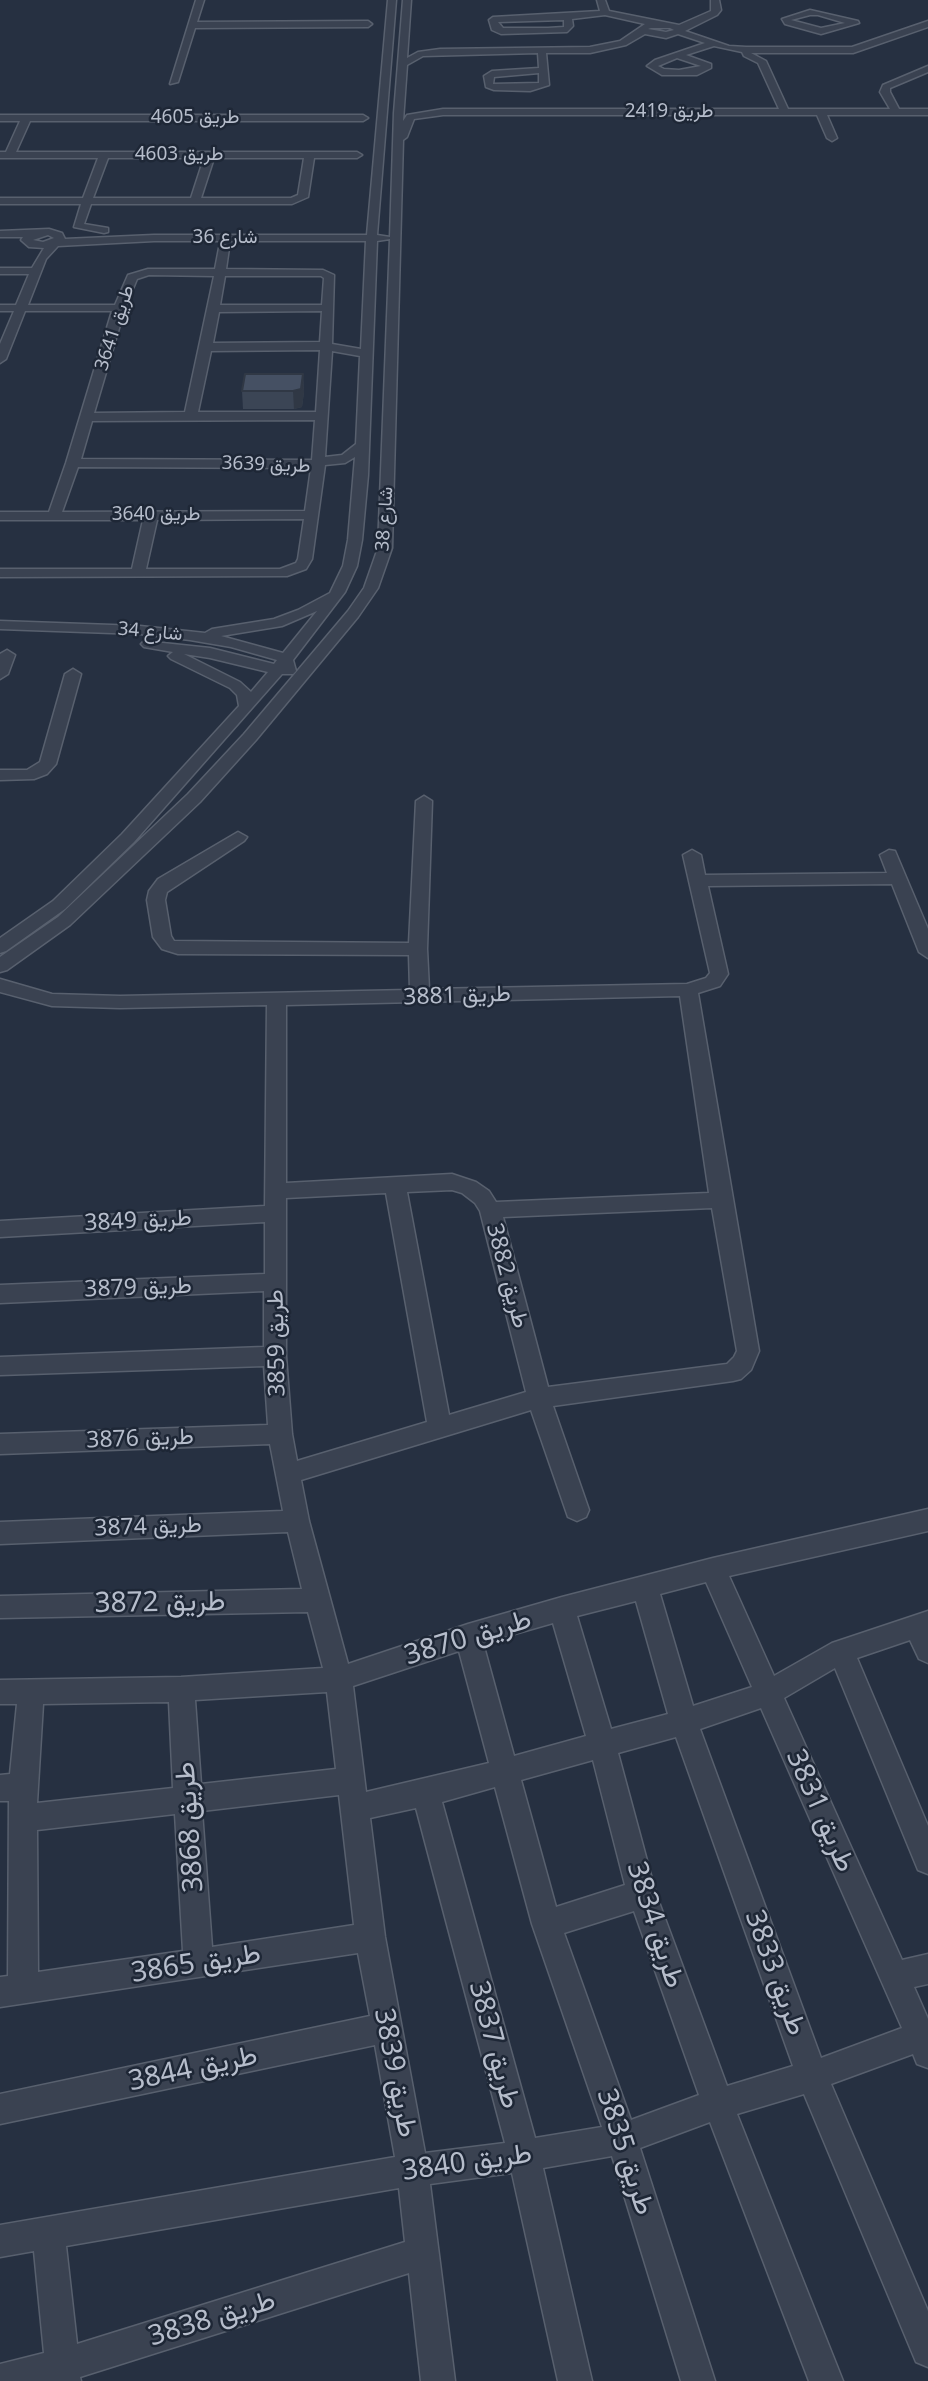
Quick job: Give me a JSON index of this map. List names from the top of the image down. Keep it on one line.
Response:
{"streets":{"street":["طريق 2419","طريق 4605","طريق 4603","شارع 36","طريق 3641","طريق 3639","طريق 3640","شارع 38","شارع 34","طريق 3881","طريق 3849","طريق 3882","طريق 3879","طريق 3859","طريق 3876","طريق 3874","طريق 3872","طريق 3870","طريق 3831","طريق 3868","طريق 3834","طريق 3865","طريق 3833","طريق 3837","طريق 3844","طريق 3839","طريق 3835","طريق 3840","طريق 3838"]},"crossings":[["طريق 2419","شارع 38"],["شارع 36","شارع 38"],["طريق 3641","طريق 3639"],["طريق 3641","طريق 3640"],["طريق 3639","طريق 3640"],["شارع 38","شارع 34"],["طريق 3881","طريق 3859"],["طريق 3849","طريق 3882"],["طريق 3849","طريق 3859"],["طريق 3882","طريق 3859"],["طريق 3879","طريق 3859"],["طريق 3859","طريق 3876"],["طريق 3859","طريق 3874"],["طريق 3859","طريق 3872"],["طريق 3859","طريق 3870"],["طريق 3859","طريق 3839"],["طريق 3870","طريق 3831"],["طريق 3870","طريق 3868"],["طريق 3870","طريق 3834"],["طريق 3870","طريق 3865"],["طريق 3870","طريق 3833"],["طريق 3870","طريق 3839"],["طريق 3870","طريق 3835"],["طريق 3831","طريق 3840"],["طريق 3868","طريق 3865"],["طريق 3834","طريق 3840"],["طريق 3865","طريق 3839"],["طريق 3833","طريق 3840"],["طريق 3837","طريق 3840"],["طريق 3844","طريق 3839"],["طريق 3839","طريق 3840"],["طريق 3839","طريق 3838"],["طريق 3835","طريق 3840"]]}
